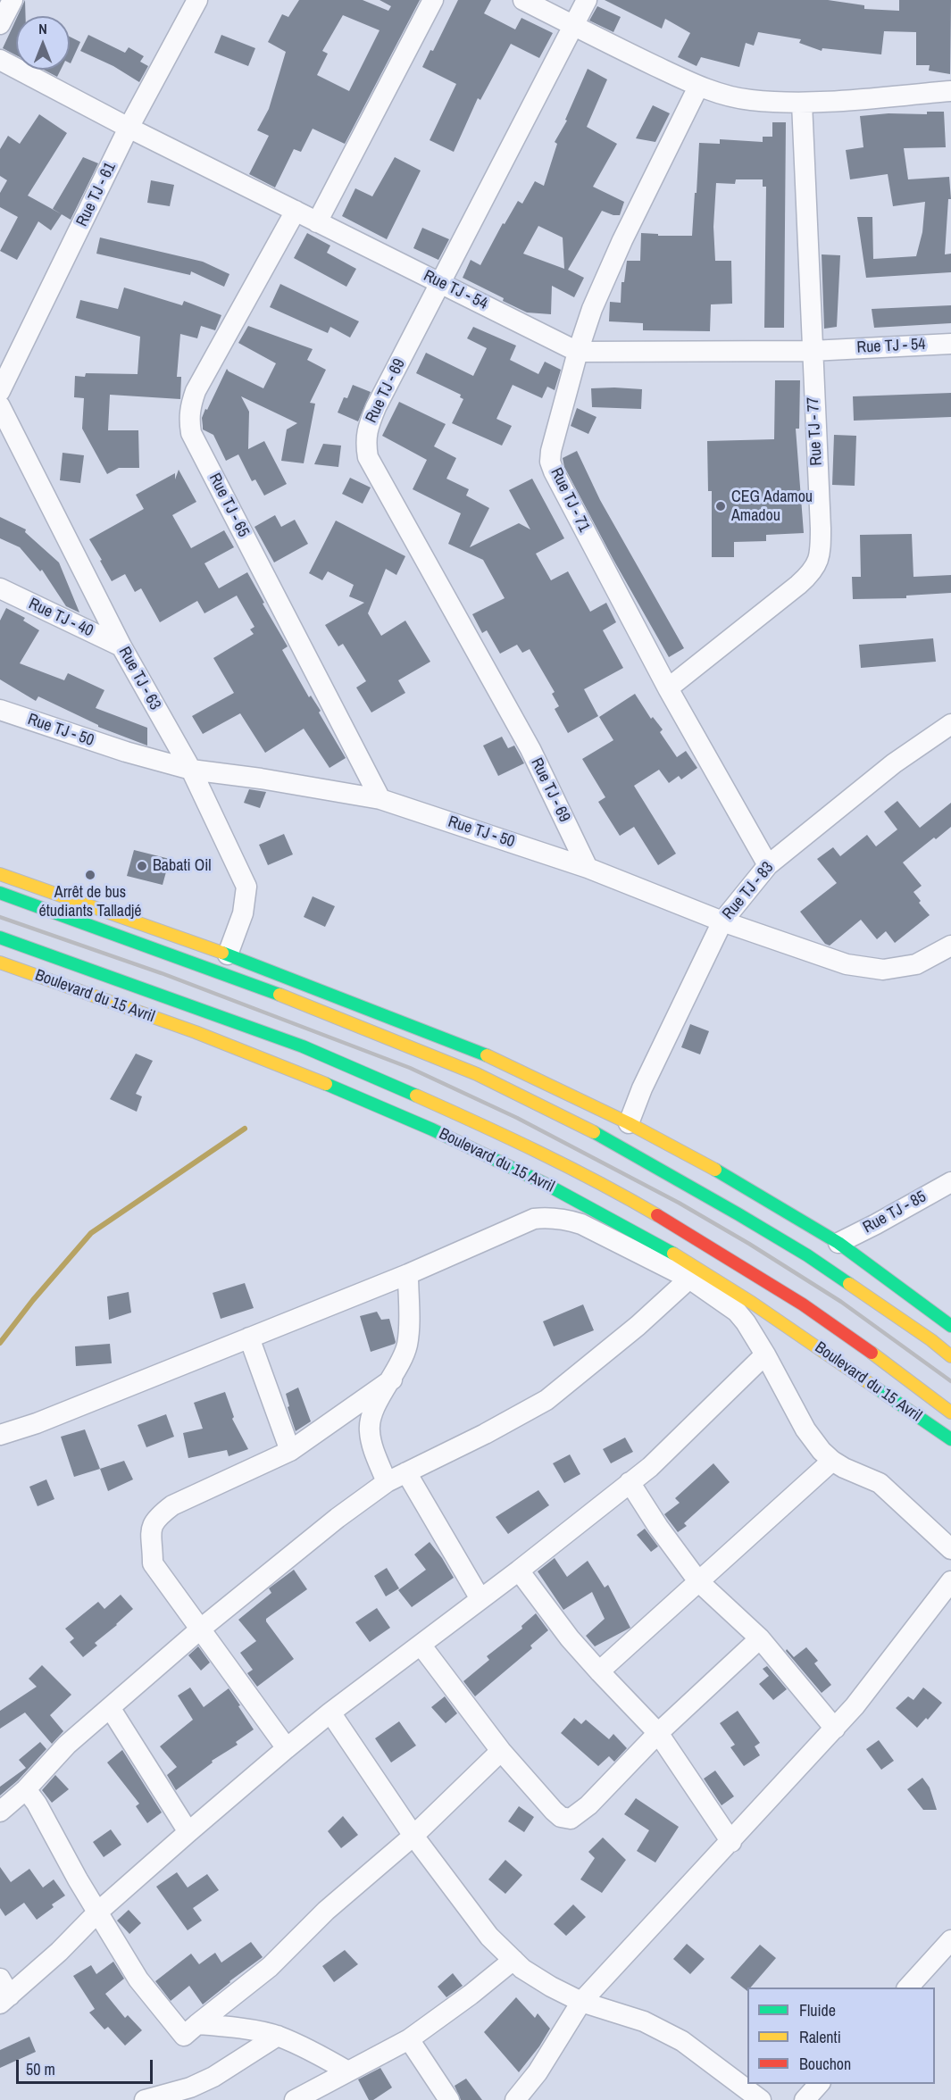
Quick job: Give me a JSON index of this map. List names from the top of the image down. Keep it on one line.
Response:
{"streets":{"main road":["Boulevard du 15 Avril"],"street":["Rue TJ - 61","Rue TJ - 54","Rue TJ - 69","Rue TJ - 77","Rue TJ - 71","Rue TJ - 65","Rue TJ - 40","Rue TJ - 63","Rue TJ - 50","Rue TJ - 83","Rue TJ - 85"]},"crossings":[["Rue TJ - 61","Rue TJ - 54"],["Rue TJ - 54","Rue TJ - 69"],["Rue TJ - 54","Rue TJ - 77"],["Rue TJ - 54","Rue TJ - 71"],["Rue TJ - 54","Rue TJ - 65"],["Rue TJ - 69","Rue TJ - 50"],["Rue TJ - 77","Rue TJ - 71"],["Rue TJ - 71","Rue TJ - 83"],["Rue TJ - 65","Rue TJ - 50"],["Rue TJ - 40","Rue TJ - 63"],["Rue TJ - 63","Rue TJ - 50"],["Rue TJ - 50","Rue TJ - 83"]],"places":["CEG Adamou Amadou","Babati Oil","Arrêt de bus étudiants Talladjé"],"legend":["Fluide","Ralenti","Bouchon"],"scale_bar":"50 m","north":"top"}
